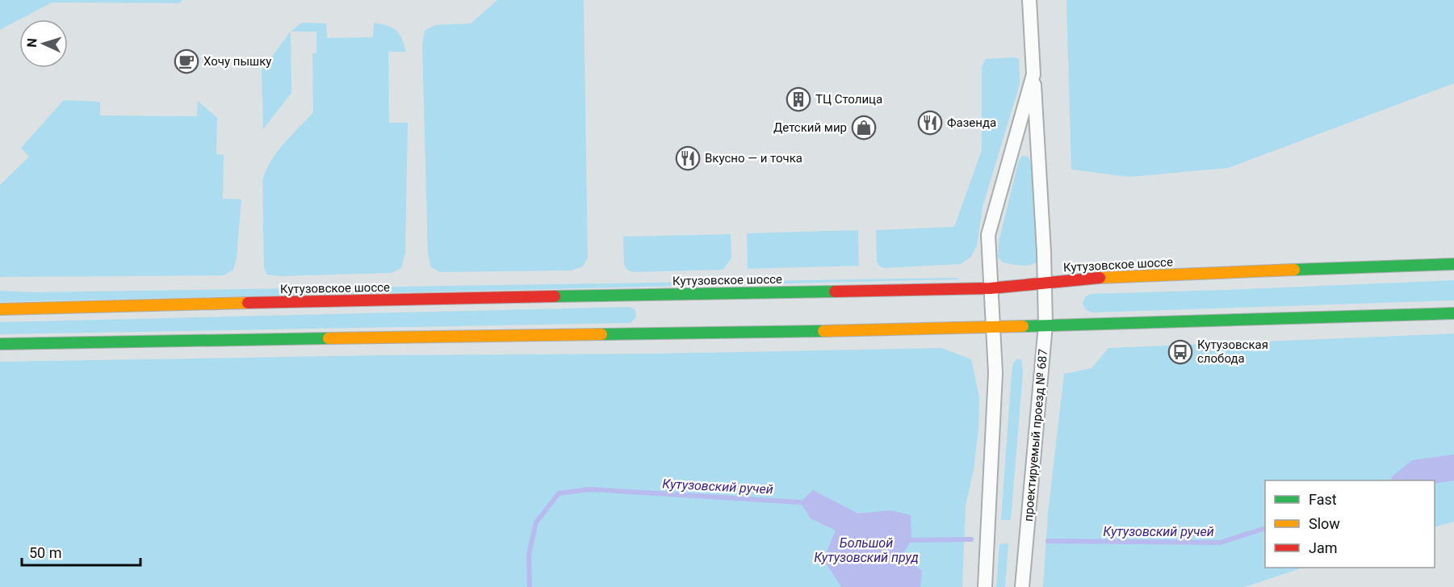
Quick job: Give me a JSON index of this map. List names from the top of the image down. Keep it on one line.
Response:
{"streets":{"main road":["Кутузовское шоссе"],"street":["проектируемый проезд № 687"]},"crossings":[["Кутузовское шоссе","проектируемый проезд № 687"]],"water":["Кутузовский ручей","Большой Кутузовский пруд"],"places":{"cafe":["Хочу пышку"],"building":["ТЦ Столица"],"restaurant":["Фазенда","Вкусно — и точка"],"shop":["Детский мир"],"bus stop":["Кутузовская слобода"]},"legend":["Fast","Slow","Jam"],"scale_bar":"50 m","north":"left"}
